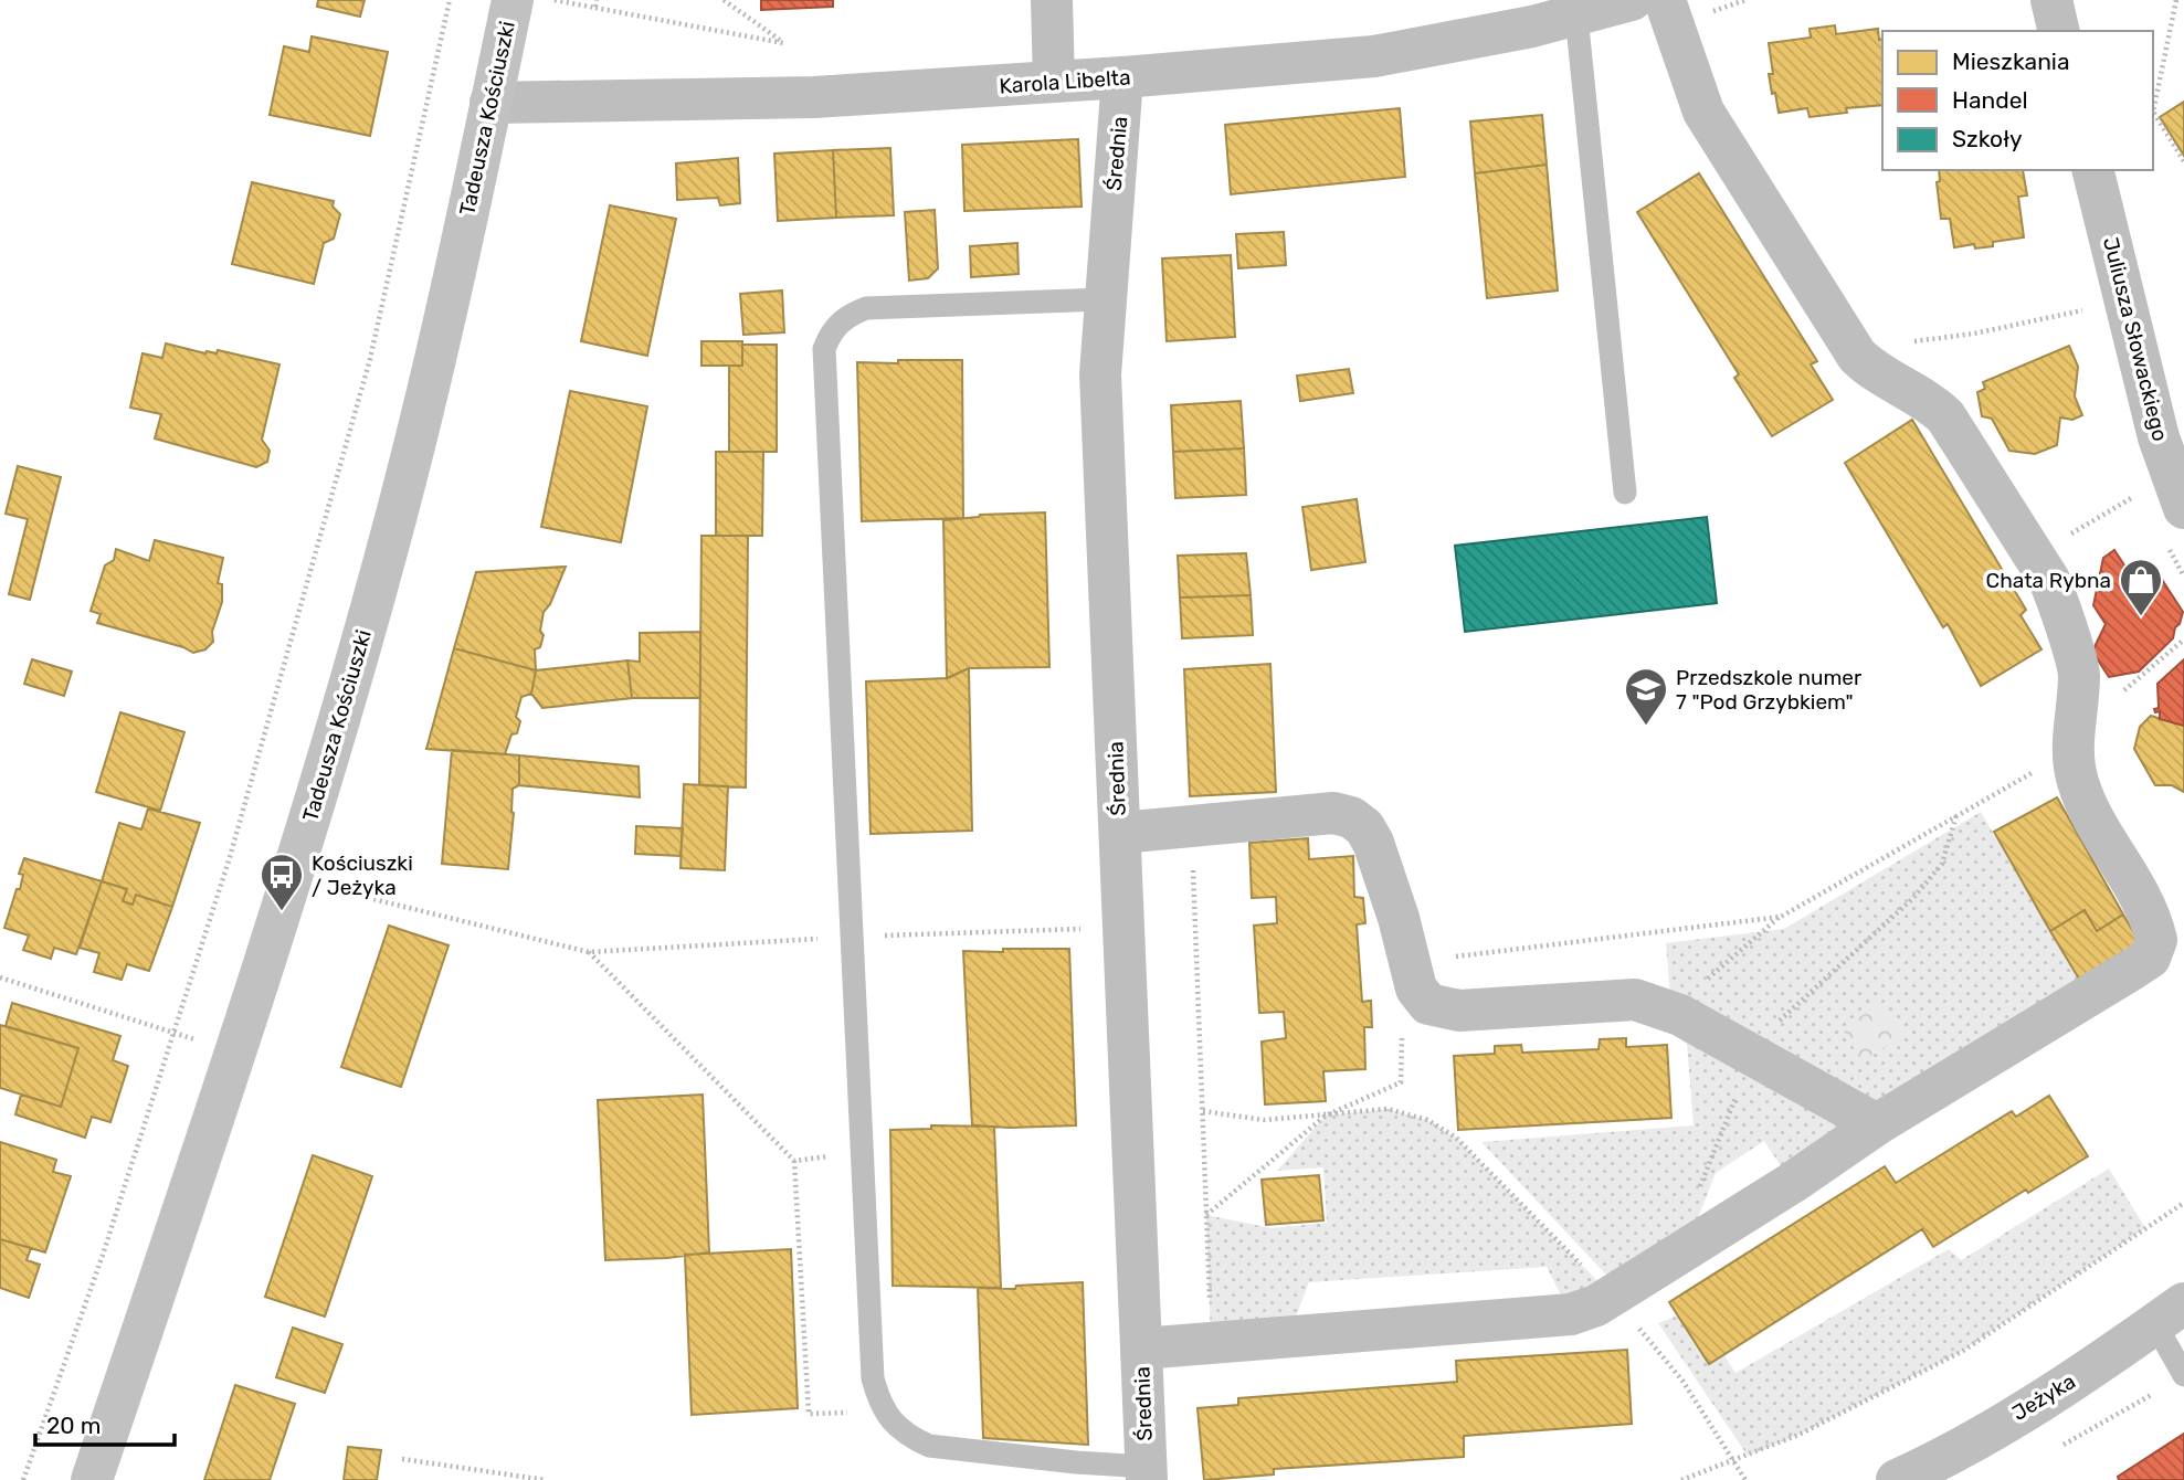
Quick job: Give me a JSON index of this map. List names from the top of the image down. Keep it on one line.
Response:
{"streets":{"main road":["Tadeusza Kościuszki"],"street":["Karola Libelta","Średnia","Juliusza Słowackiego","Jeżyka"]},"crossings":[["Karola Libelta","Tadeusza Kościuszki"],["Karola Libelta","Średnia"]],"places":{"shop":["Chata Rybna"],"school or university":["Przedszkole numer 7 \"Pod Grzybkiem\""],"bus stop":["Kościuszki / Jeżyka"]},"legend":["Mieszkania","Handel","Szkoły"],"scale_bar":"20 m"}
